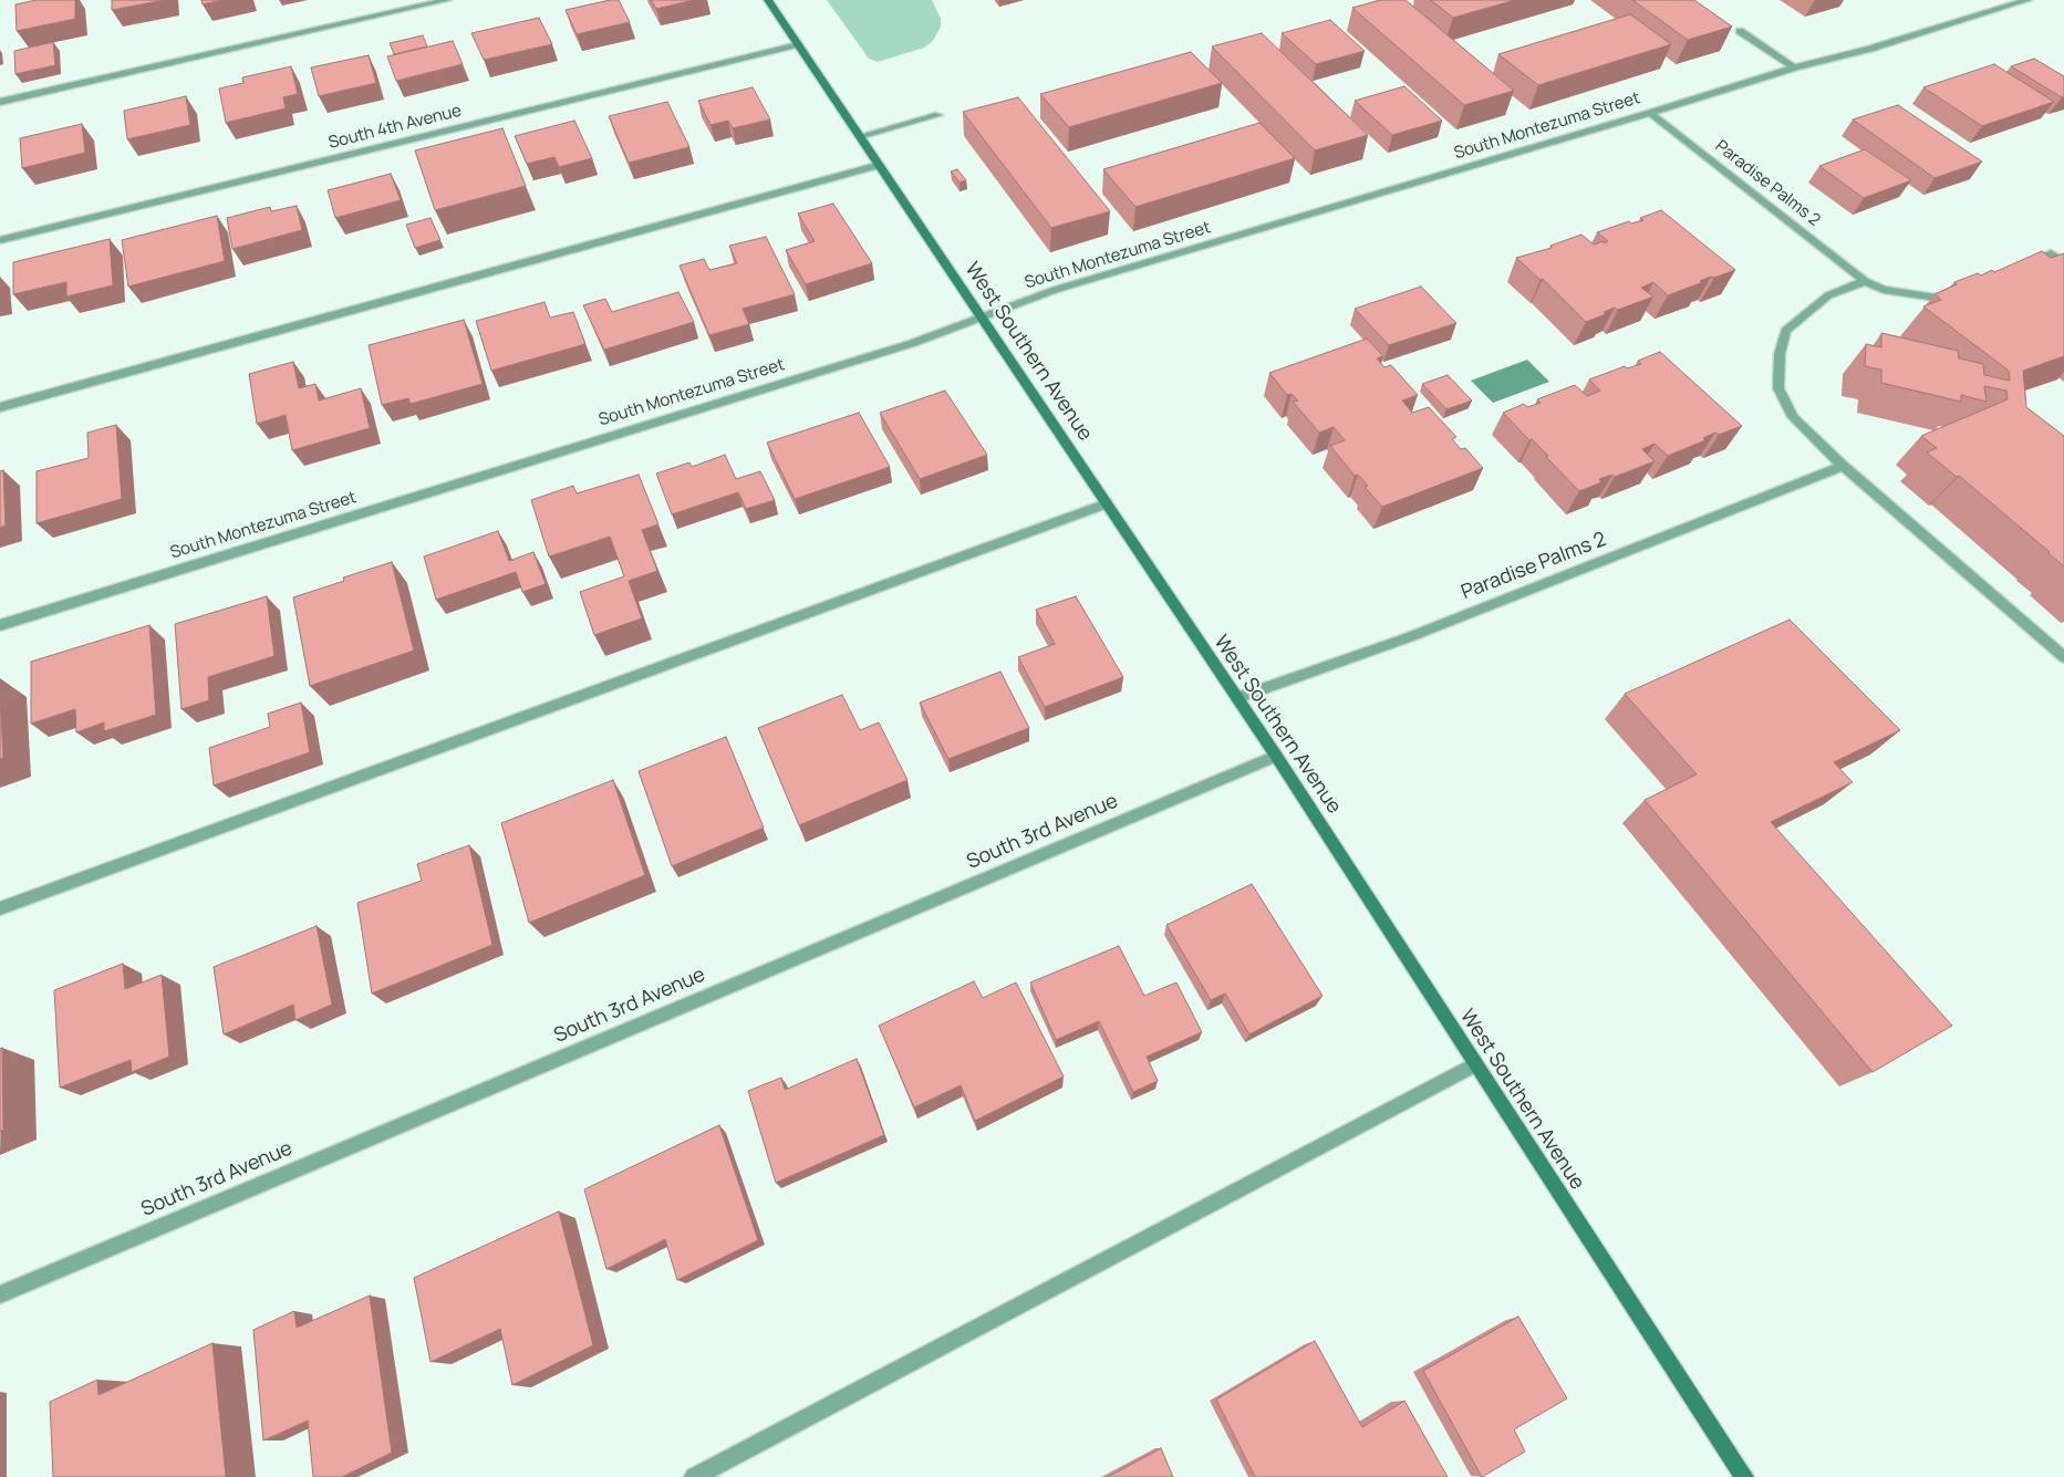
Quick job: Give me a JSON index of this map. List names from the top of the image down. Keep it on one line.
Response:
{"streets":{"main road":["West Southern Avenue"],"street":["South Montezuma Street","South 4th Avenue","Paradise Palms 2","South 3rd Avenue"]},"crossings":[["South Montezuma Street","Paradise Palms 2"],["South Montezuma Street","West Southern Avenue"],["South 4th Avenue","West Southern Avenue"],["Paradise Palms 2","West Southern Avenue"],["West Southern Avenue","South 3rd Avenue"]]}
